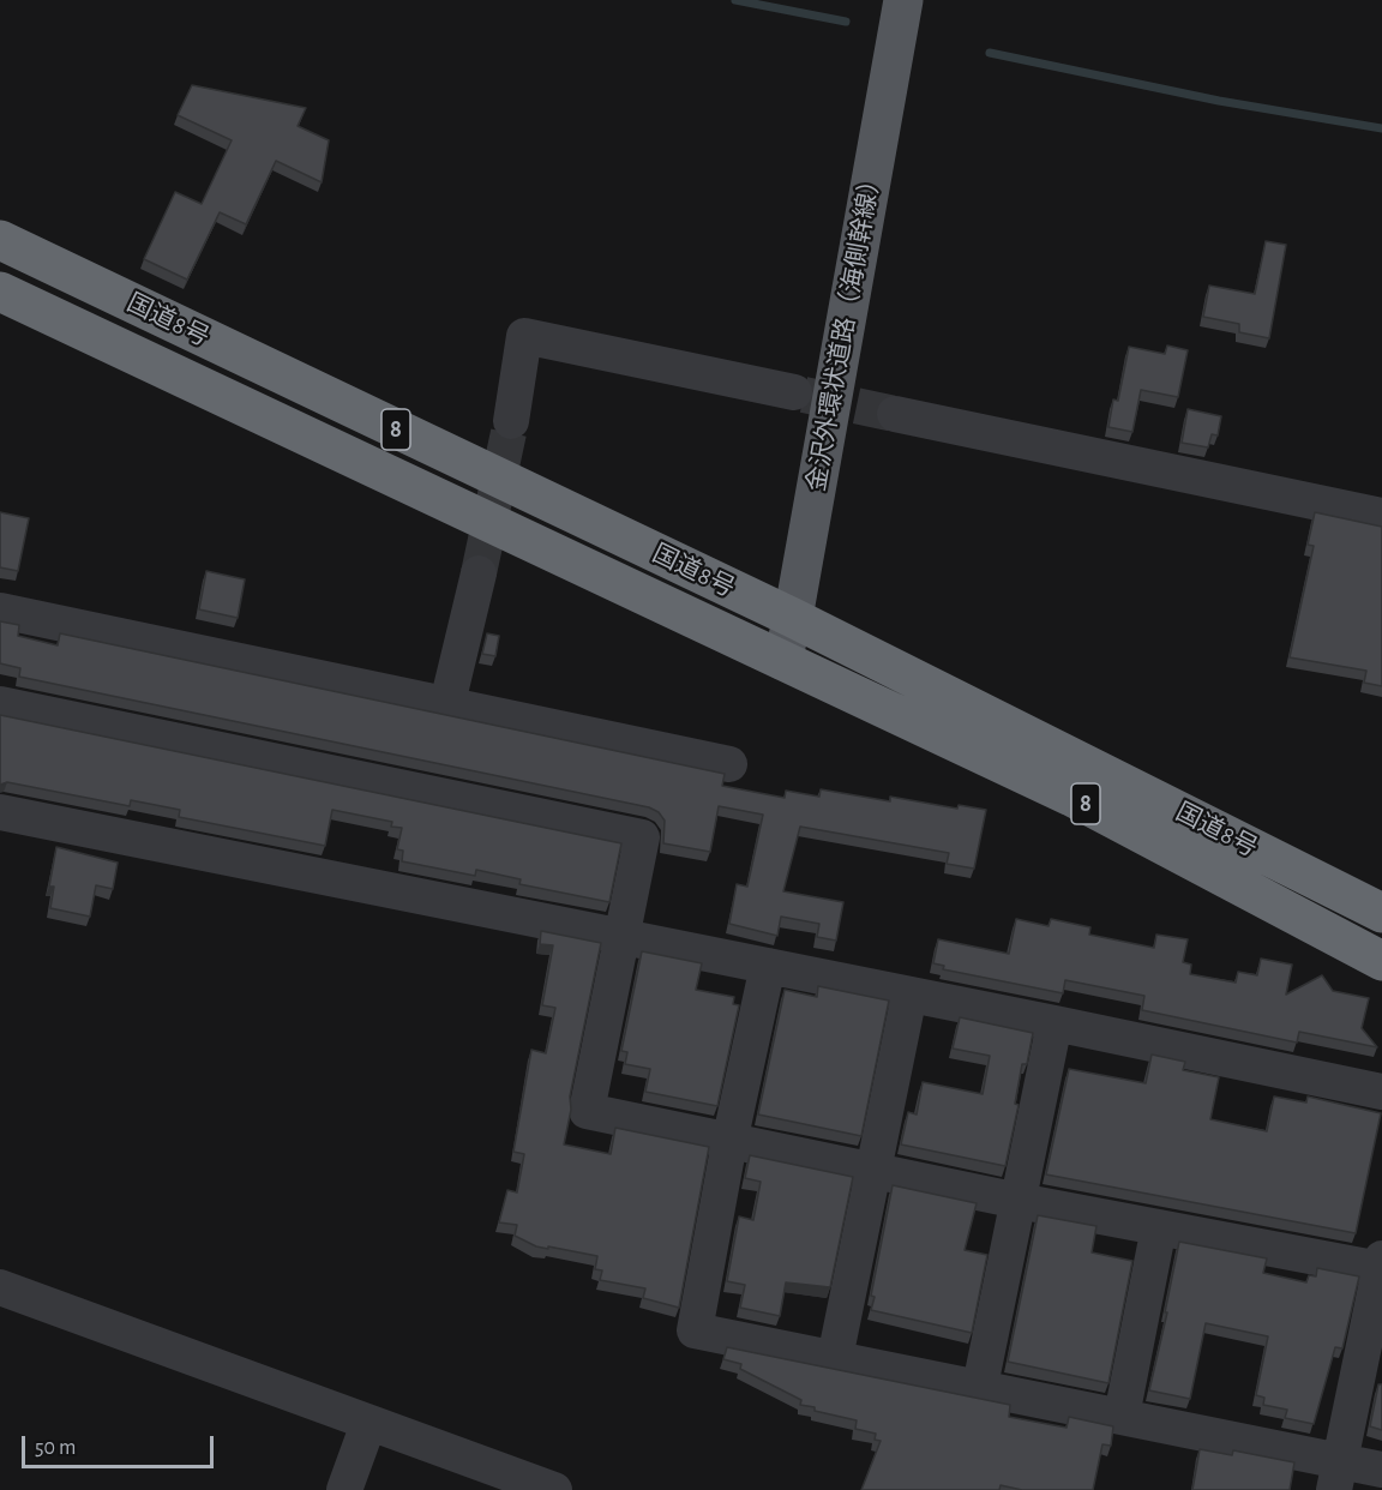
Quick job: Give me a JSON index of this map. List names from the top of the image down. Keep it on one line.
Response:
{"streets":{"highway":["国道8号","8"],"main road":["金沢外環状道路（海側幹線）"]},"crossings":[["国道8号","金沢外環状道路（海側幹線）"]],"scale_bar":"50 m"}
